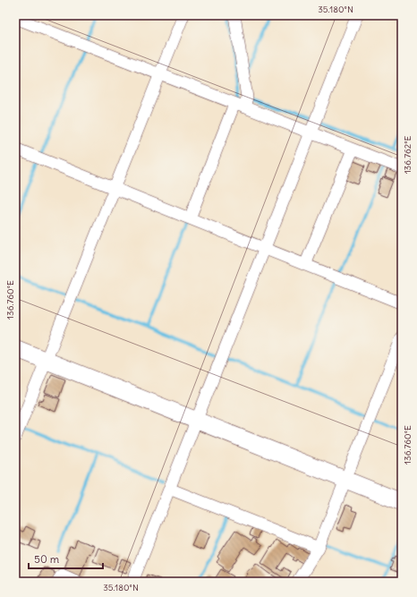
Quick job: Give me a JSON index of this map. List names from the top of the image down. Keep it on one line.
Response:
{"scale_bar":"50 m","coordinates":["35.180°N","136.762°E","136.760°E"]}
